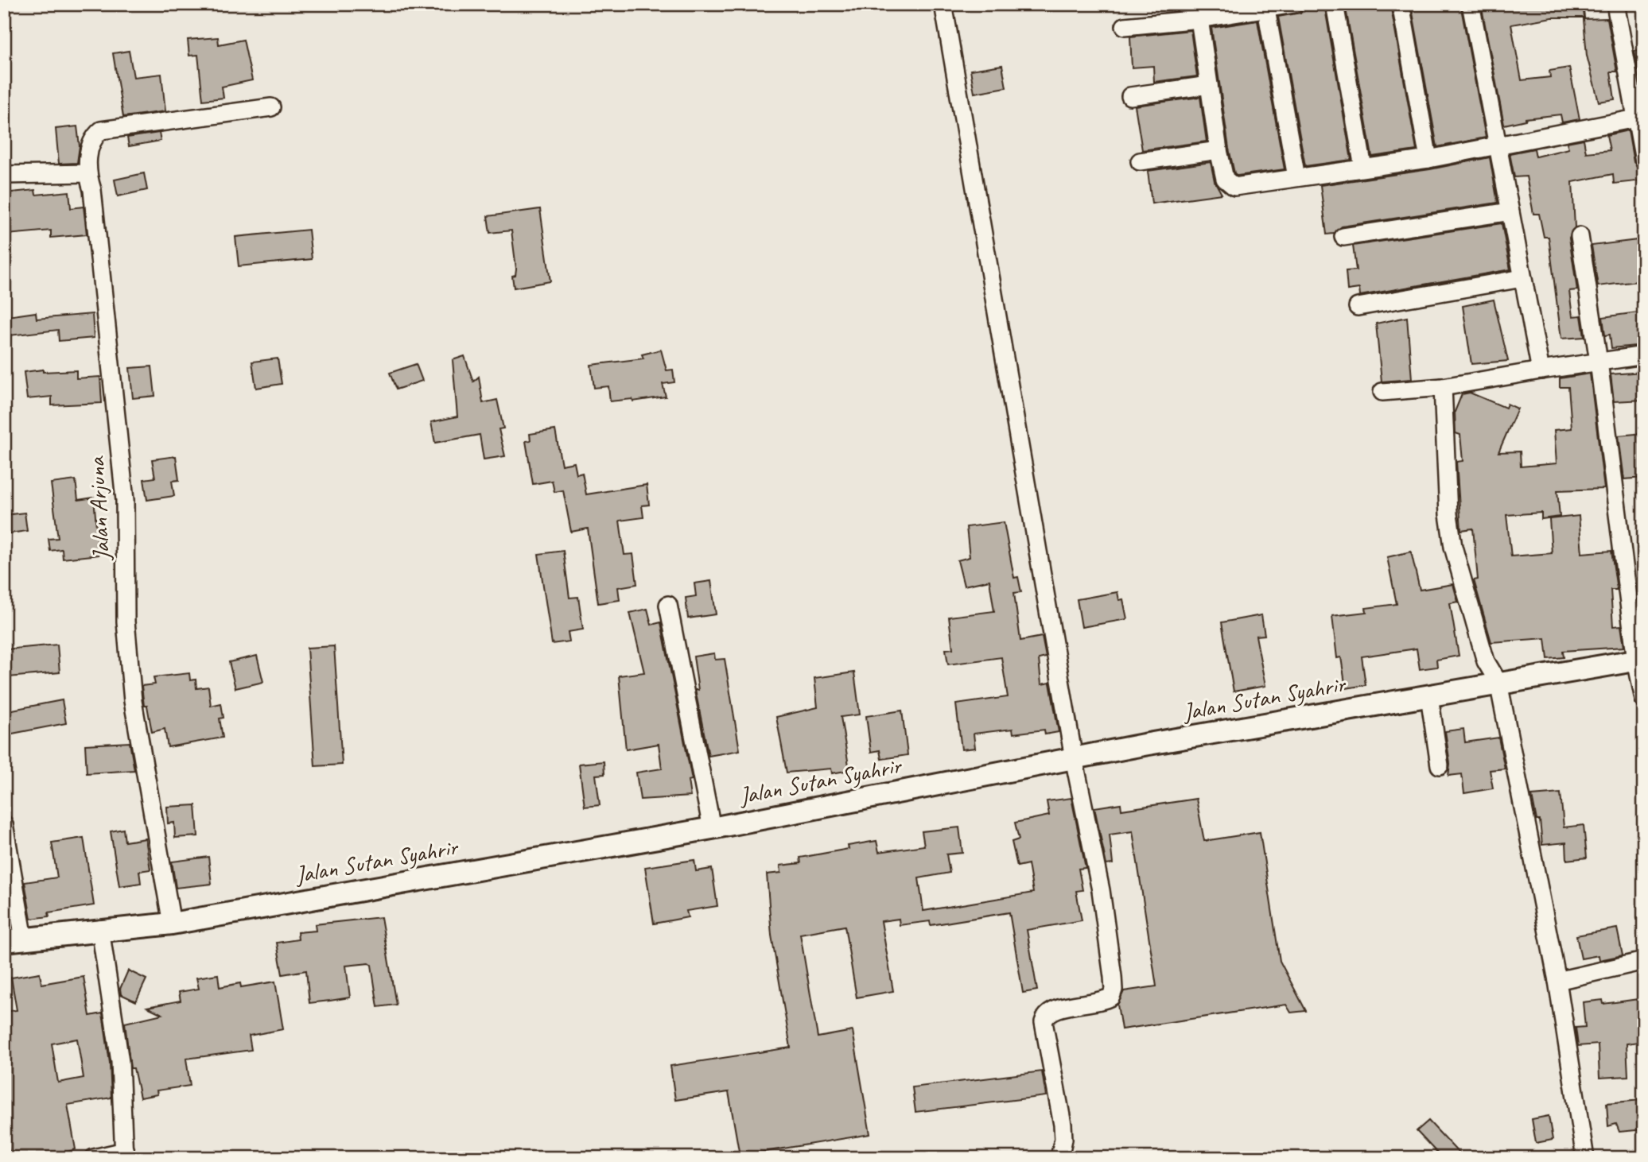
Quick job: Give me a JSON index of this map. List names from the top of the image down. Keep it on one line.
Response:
{"streets":{"street":["Jalan Arjuna","Jalan Sutan Syahrir"]},"crossings":[["Jalan Arjuna","Jalan Sutan Syahrir"]]}
